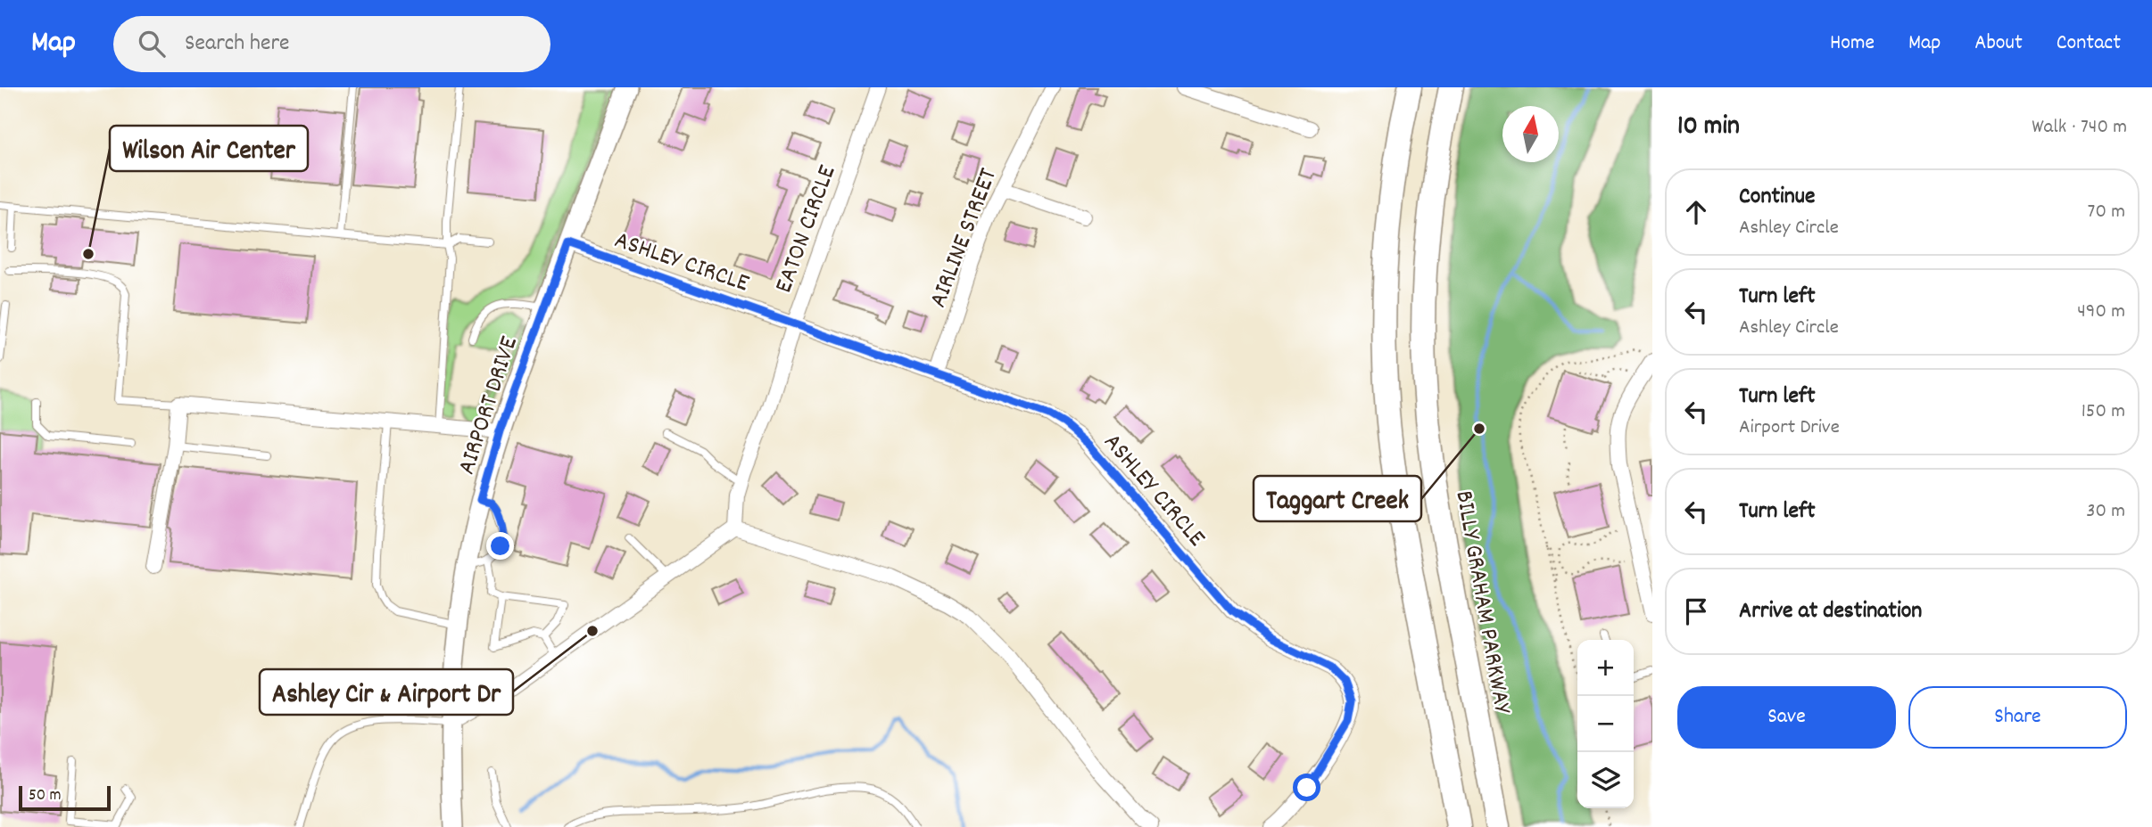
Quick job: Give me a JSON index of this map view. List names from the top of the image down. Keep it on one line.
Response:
{"streets":{"highway":["BILLY GRAHAM PARKWAY"],"street":["EATON CIRCLE","AIRLINE STREET","ASHLEY CIRCLE","AIRPORT DRIVE"]},"crossings":[["EATON CIRCLE","ASHLEY CIRCLE"],["AIRLINE STREET","ASHLEY CIRCLE"],["ASHLEY CIRCLE","AIRPORT DRIVE"]],"places":["Wilson Air Center","Taggart Creek","Ashley Cir & Airport Dr"],"scale_bar":"50 m","north":"top","page":{"header":"Map","search":"Search here","nav":["Home","Map","About","Contact"],"heading":["10 min","Walk · 740 m"],"list":[["Continue","Ashley Circle","70 m"],["Turn left","Ashley Circle","490 m"],["Turn left","Airport Drive","150 m"],["Turn left","30 m"],"Arrive at destination"],"map_buttons":["+","−"],"buttons":["Save","Share"],"scale":"50 m"}}
